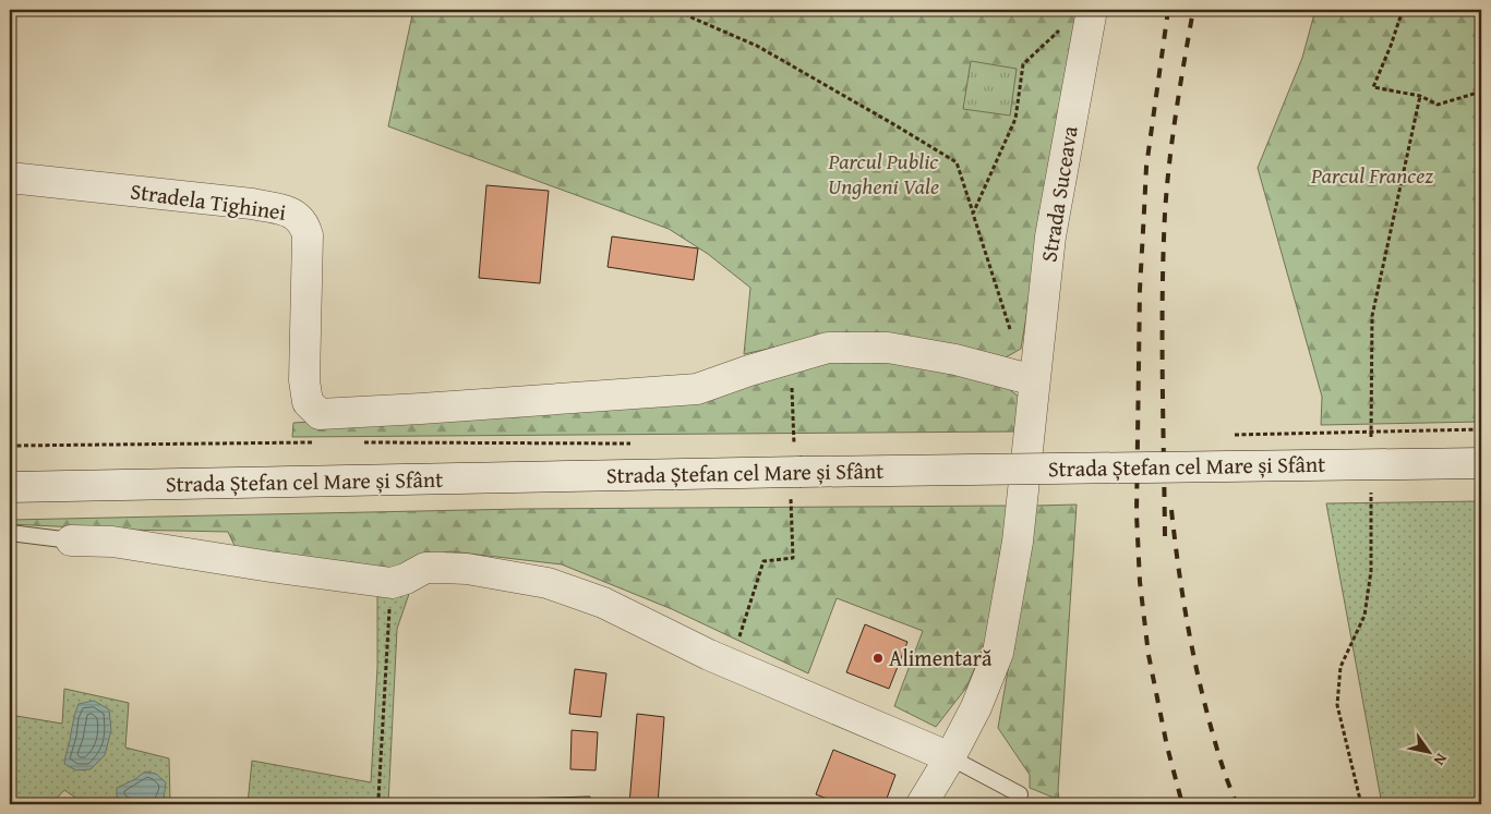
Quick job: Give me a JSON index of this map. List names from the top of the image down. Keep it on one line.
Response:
{"streets":{"street":["Strada Suceava","Stradela Tighinei","Strada Ștefan cel Mare și Sfânt"]},"crossings":[["Strada Suceava","Stradela Tighinei"]],"parks":["Parcul Public Ungheni Vale","Parcul Francez"],"places":["Alimentară"],"north":"bottom right"}
